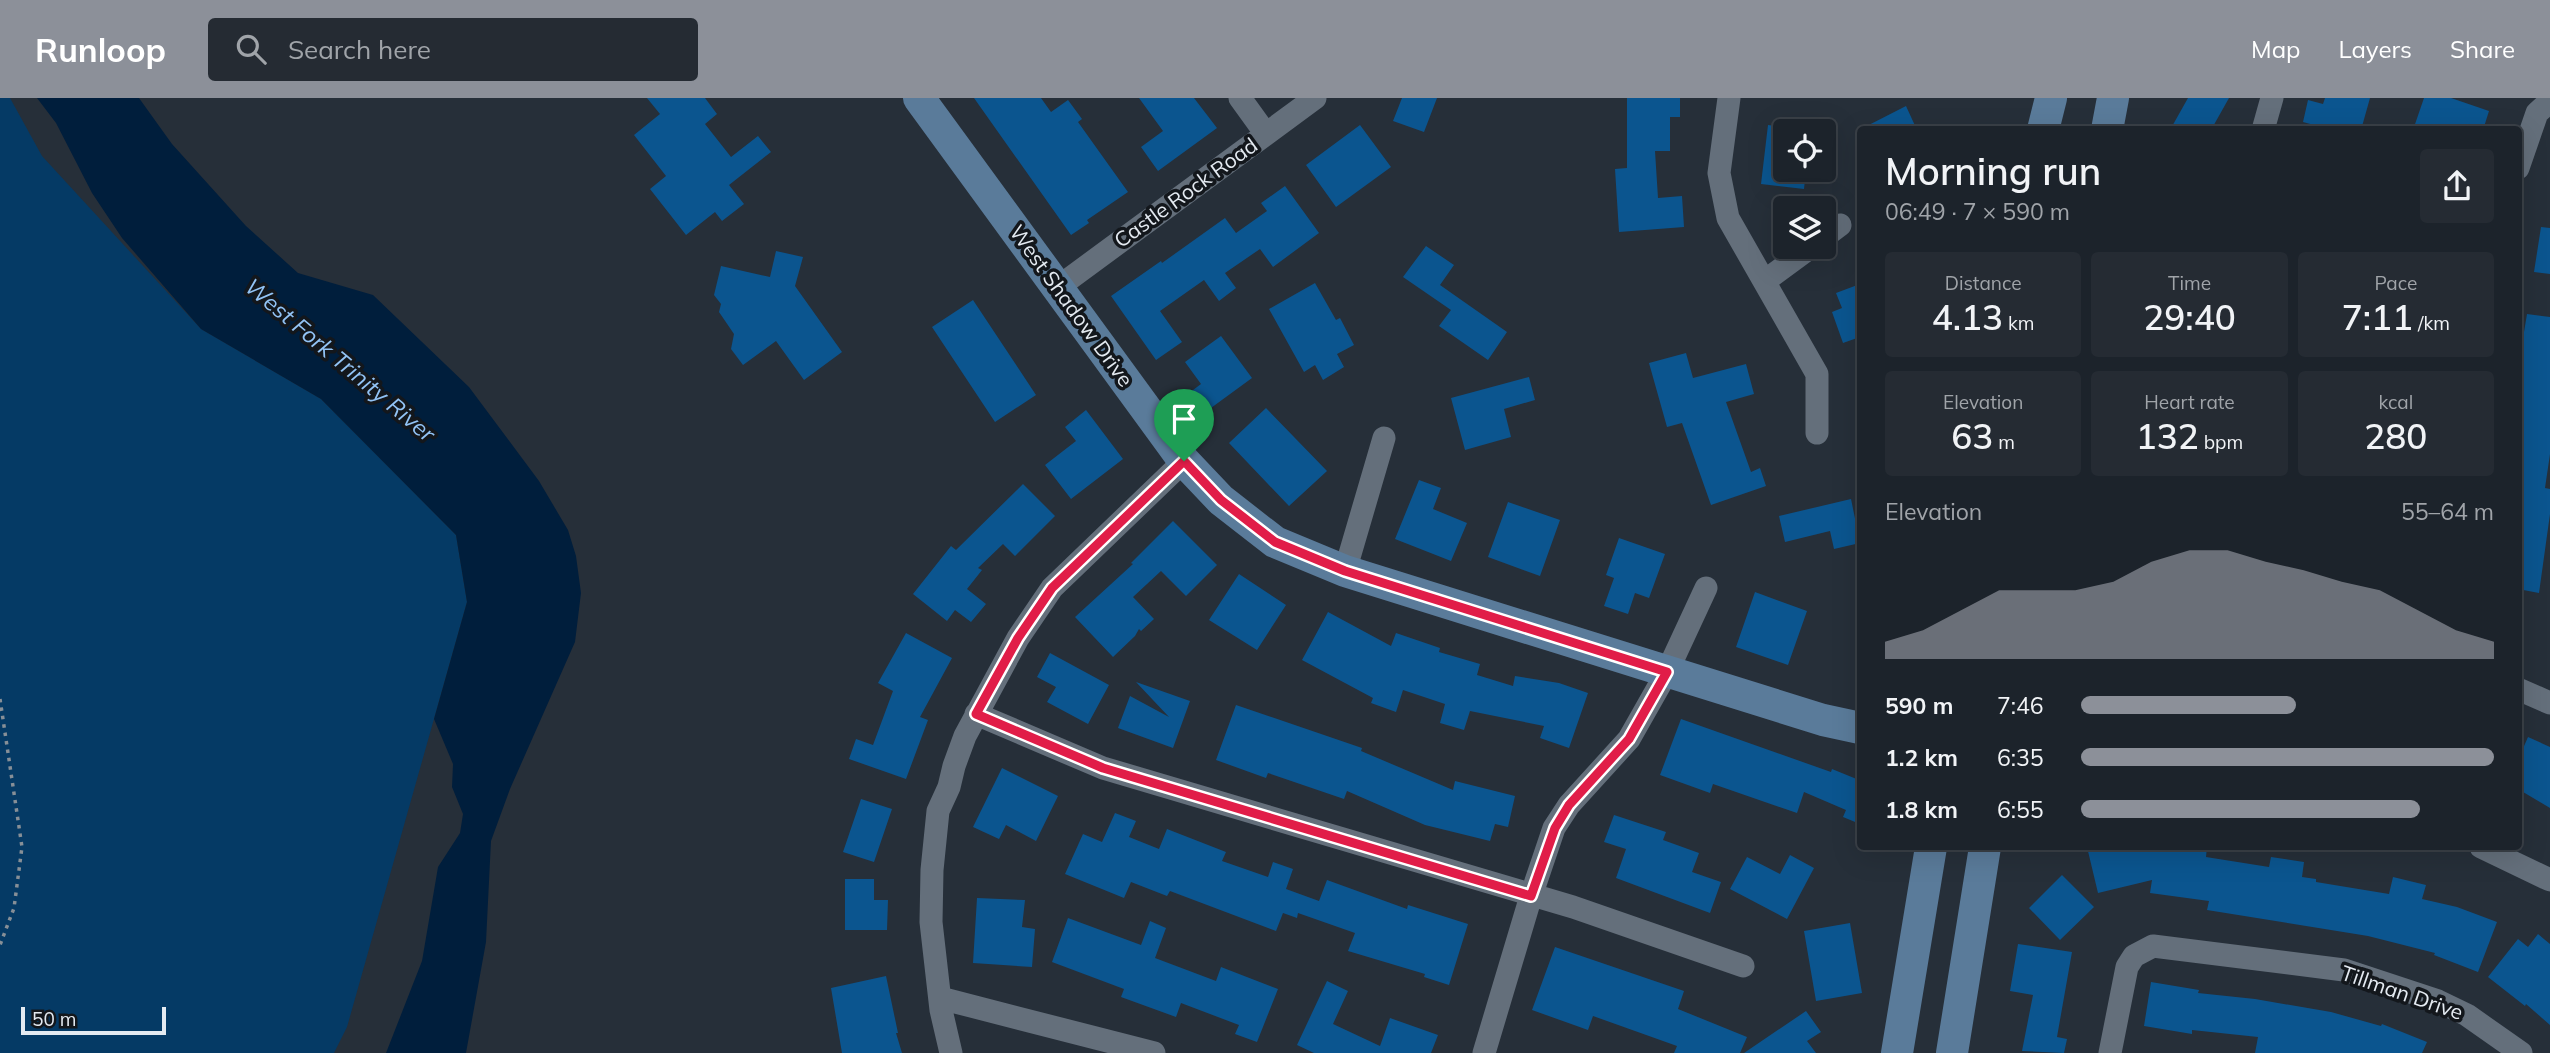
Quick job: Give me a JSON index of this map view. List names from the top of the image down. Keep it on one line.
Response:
{"streets":{"street":["Castle Rock Road","West Shadow Drive","Tillman Drive"]},"crossings":[["Castle Rock Road","West Shadow Drive"]],"water":["West Fork Trinity River"],"scale_bar":"50 m","page":{"header":"Runloop","search":"Search here","nav":["Map","Layers","Share"],"heading":["Morning run","06:49 · 7 × 590 m"],"stats":[["Distance","4.13 km"],["Time","29:40"],["Pace","7:11 /km"],["Elevation","63 m"],["Heart rate","132 bpm"],["kcal","280"]],"chart":["Elevation","55–64 m"],"list":[{"name":"590 m","note":"7:46"},{"name":"1.2 km","note":"6:35"},{"name":"1.8 km","note":"6:55"}],"scale":"50 m"}}
